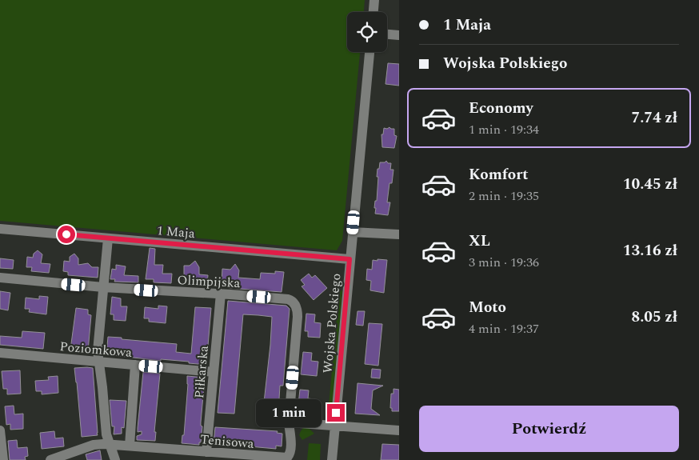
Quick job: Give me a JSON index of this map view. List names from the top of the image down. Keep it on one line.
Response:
{"streets":{"street":["1 Maja","Olimpijska","Wojska Polskiego","Poziomkowa","Piłkarska","Tenisowa"]},"crossings":[["1 Maja","Wojska Polskiego"],["Olimpijska","Piłkarska"],["Olimpijska","Tenisowa"],["Poziomkowa","Piłkarska"],["Piłkarska","Tenisowa"]],"page":{"banner":["1 Maja","Wojska Polskiego"],"list":[{"name":"Economy","note":"1 min · 19:34","value":"7.74 zł"},{"name":"Komfort","note":"2 min · 19:35","value":"10.45 zł"},{"name":"XL","note":"3 min · 19:36","value":"13.16 zł"},{"name":"Moto","note":"4 min · 19:37","value":"8.05 zł"}],"buttons":"Potwierdź","bubble":"1 min"}}
